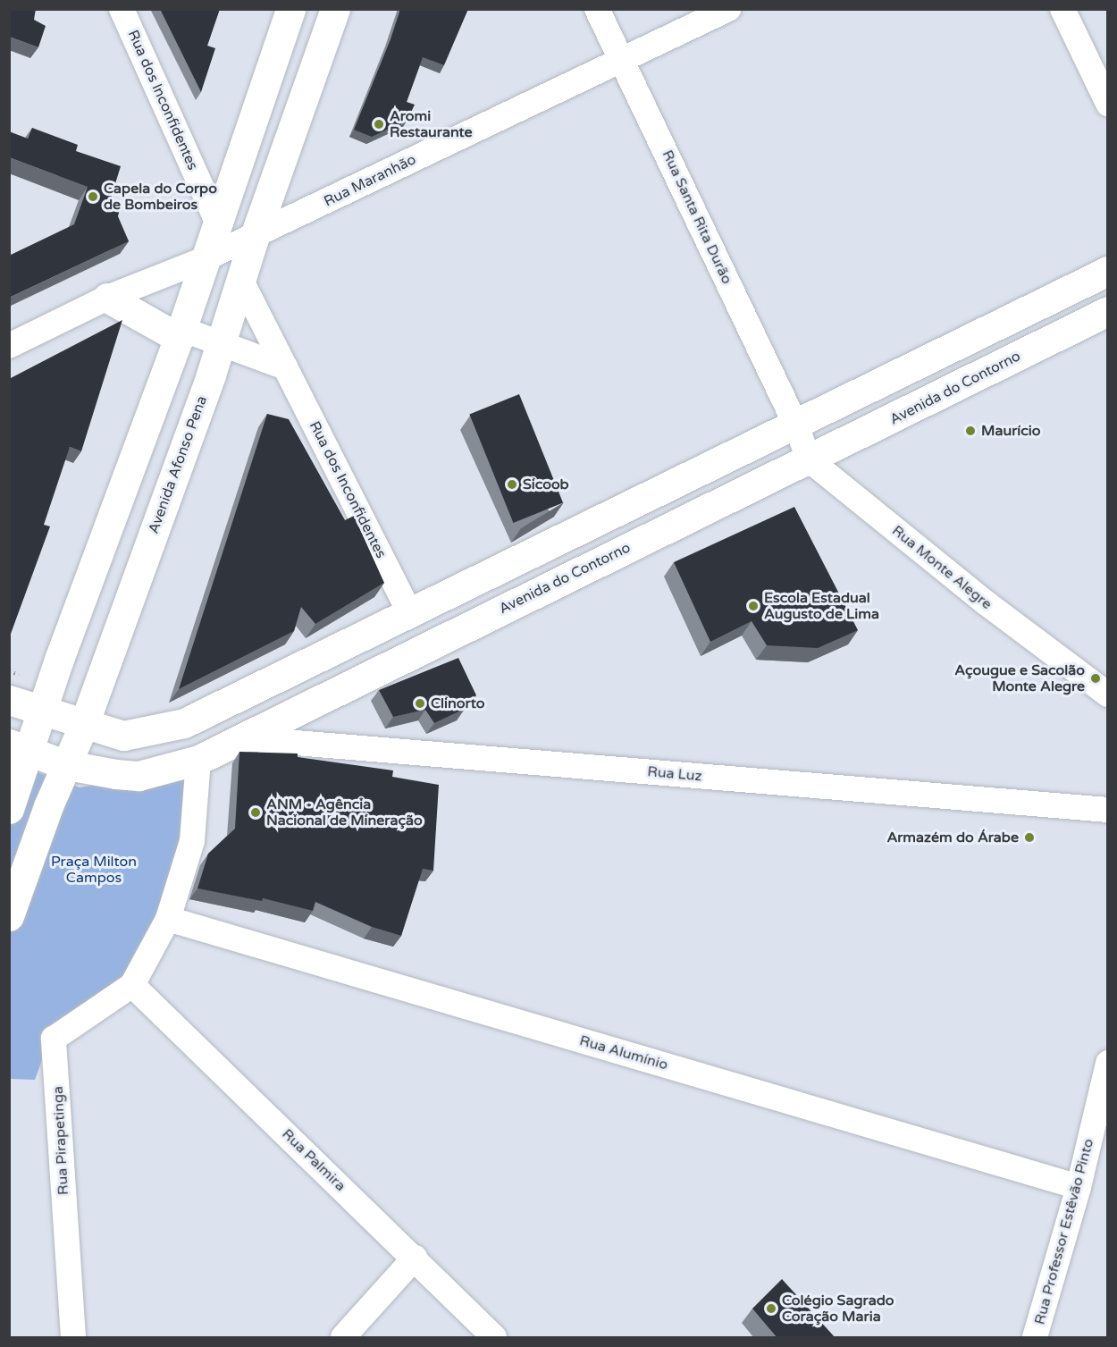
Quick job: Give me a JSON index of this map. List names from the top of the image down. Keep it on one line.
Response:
{"streets":{"main road":["Avenida do Contorno","Avenida Afonso Pena"],"street":["Rua dos Inconfidentes","Rua Maranhão","Rua Santa Rita Durão","Rua Monte Alegre","Rua Luz","Rua Alumínio","Rua Pirapetinga","Rua Palmira","Rua Professor Estêvão Pinto"]},"crossings":[["Rua dos Inconfidentes","Avenida Afonso Pena"],["Rua Maranhão","Rua Santa Rita Durão"],["Rua Maranhão","Avenida Afonso Pena"],["Avenida do Contorno","Avenida Afonso Pena"],["Avenida do Contorno","Rua Monte Alegre"],["Avenida do Contorno","Rua Luz"],["Rua Alumínio","Rua Professor Estêvão Pinto"],["Rua Pirapetinga","Rua Palmira"]],"parks":["Praça Milton Campos"],"places":["Aromi Restaurante","Capela do Corpo de Bombeiros","Maurício","Sicoob","Escola Estadual Augusto de Lima","Açougue e Sacolão Monte Alegre","Clinorto","ANM - Agência Nacional de Mineração","Armazém do Árabe","Colégio Sagrado Coração Maria"]}
